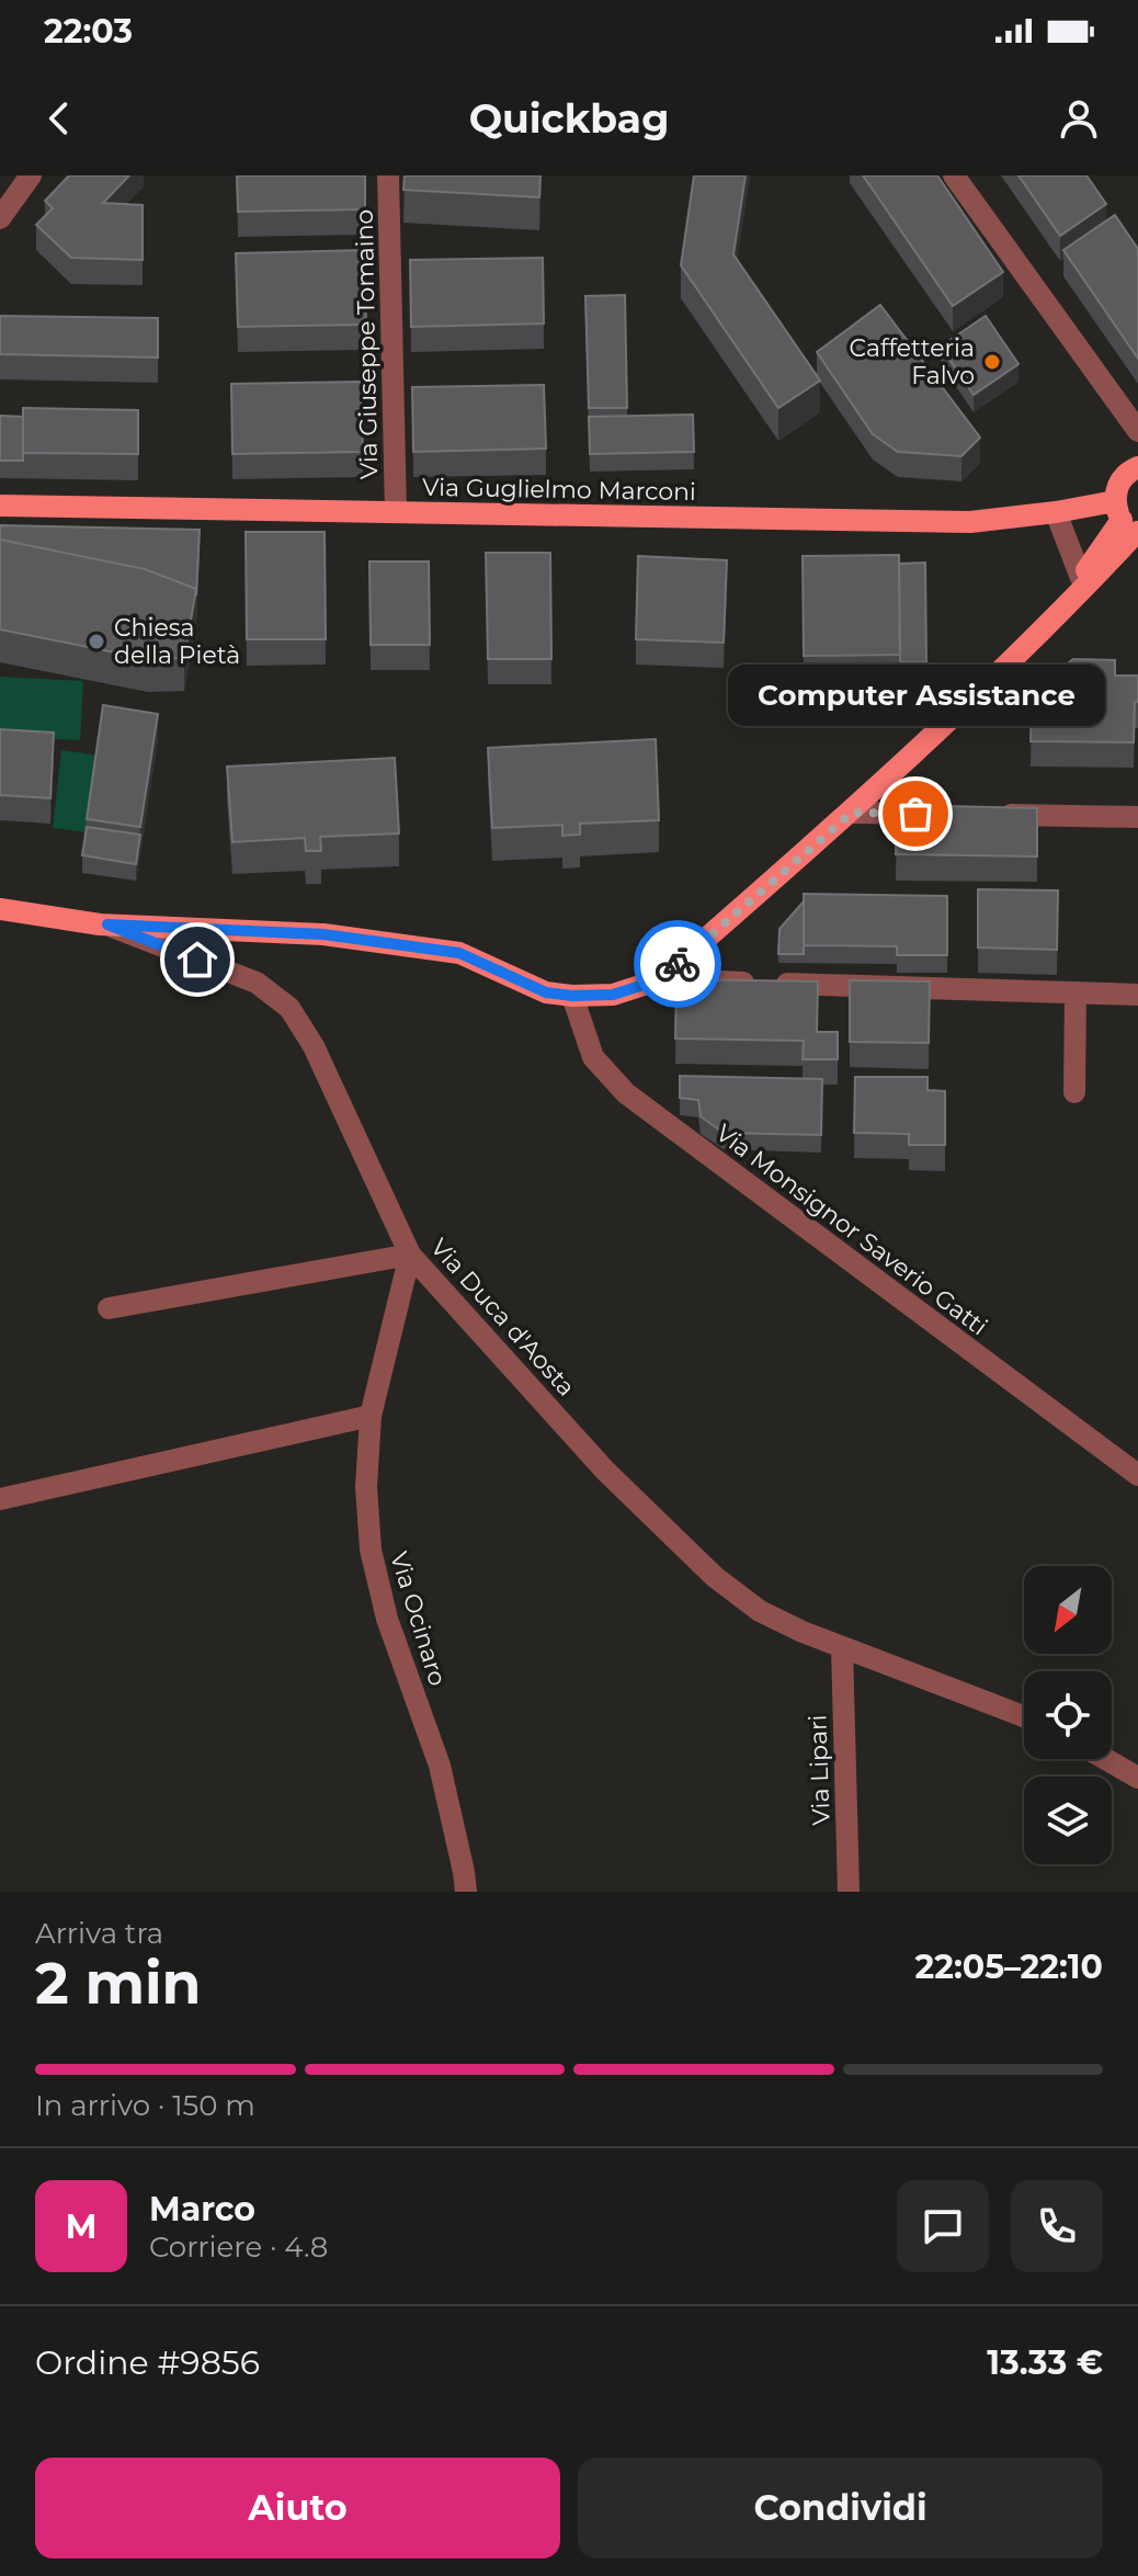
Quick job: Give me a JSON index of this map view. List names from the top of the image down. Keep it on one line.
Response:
{"streets":{"main road":["Via Guglielmo Marconi","Via Duca d'Aosta"],"street":["Via Giuseppe Tomaino","Via Monsignor Saverio Gatti","Via Ocinaro","Via Lipari"]},"crossings":[["Via Giuseppe Tomaino","Via Guglielmo Marconi"],["Via Duca d'Aosta","Via Ocinaro"],["Via Duca d'Aosta","Via Lipari"]],"places":["Caffetteria Falvo","Chiesa della Pietà","Computer Assistance"],"north":"bottom left","page":{"status":"22:03","header":"Quickbag","bubble":"Computer Assistance","heading":["2 min","Arriva tra","22:05–22:10"],"panel":["Marco","Corriere · 4.8","Ordine #9856","13.33 €"],"bar":"In arrivo · 150 m","round":"M","buttons":["Aiuto","Condividi"]}}
